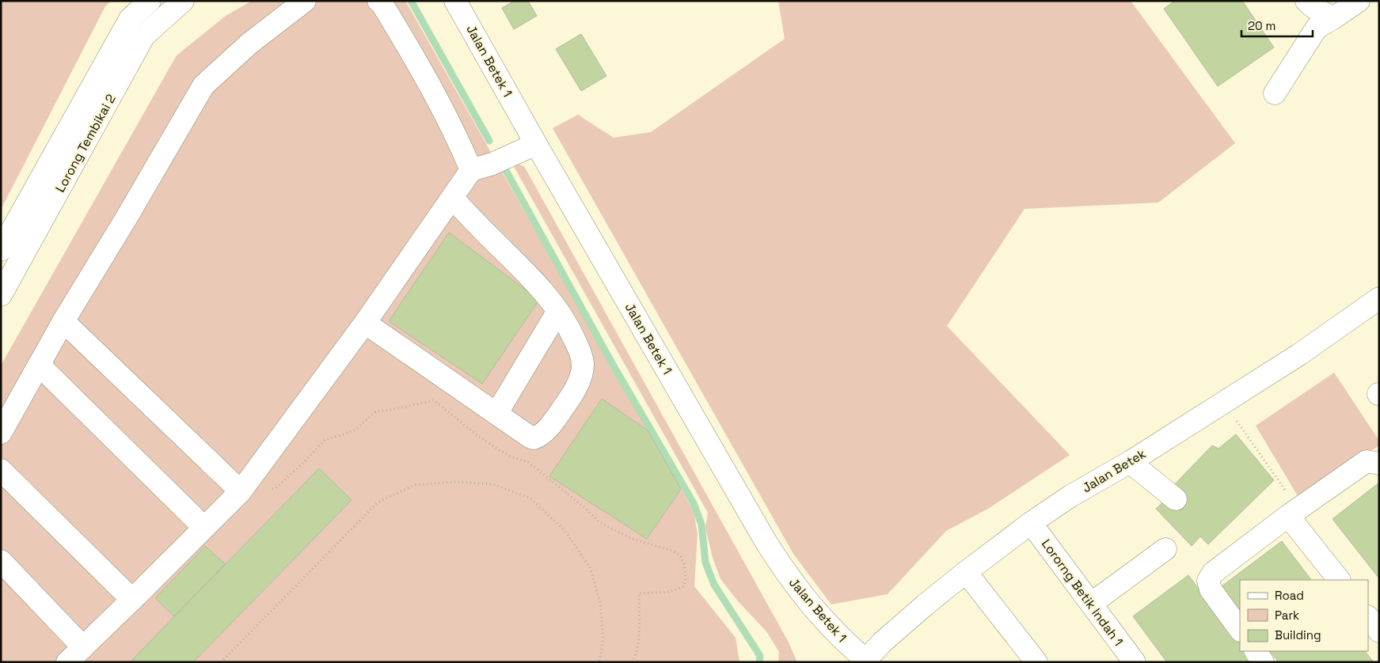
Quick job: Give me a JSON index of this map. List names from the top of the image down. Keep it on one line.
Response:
{"streets":{"street":["Jalan Betek 1","Lorong Tembikai 2","Jalan Betek","Lororng Betik Indah 1"]},"crossings":[["Jalan Betek 1","Jalan Betek"],["Jalan Betek","Lororng Betik Indah 1"]],"legend":["Road","Park","Building"],"scale_bar":"20 m"}
